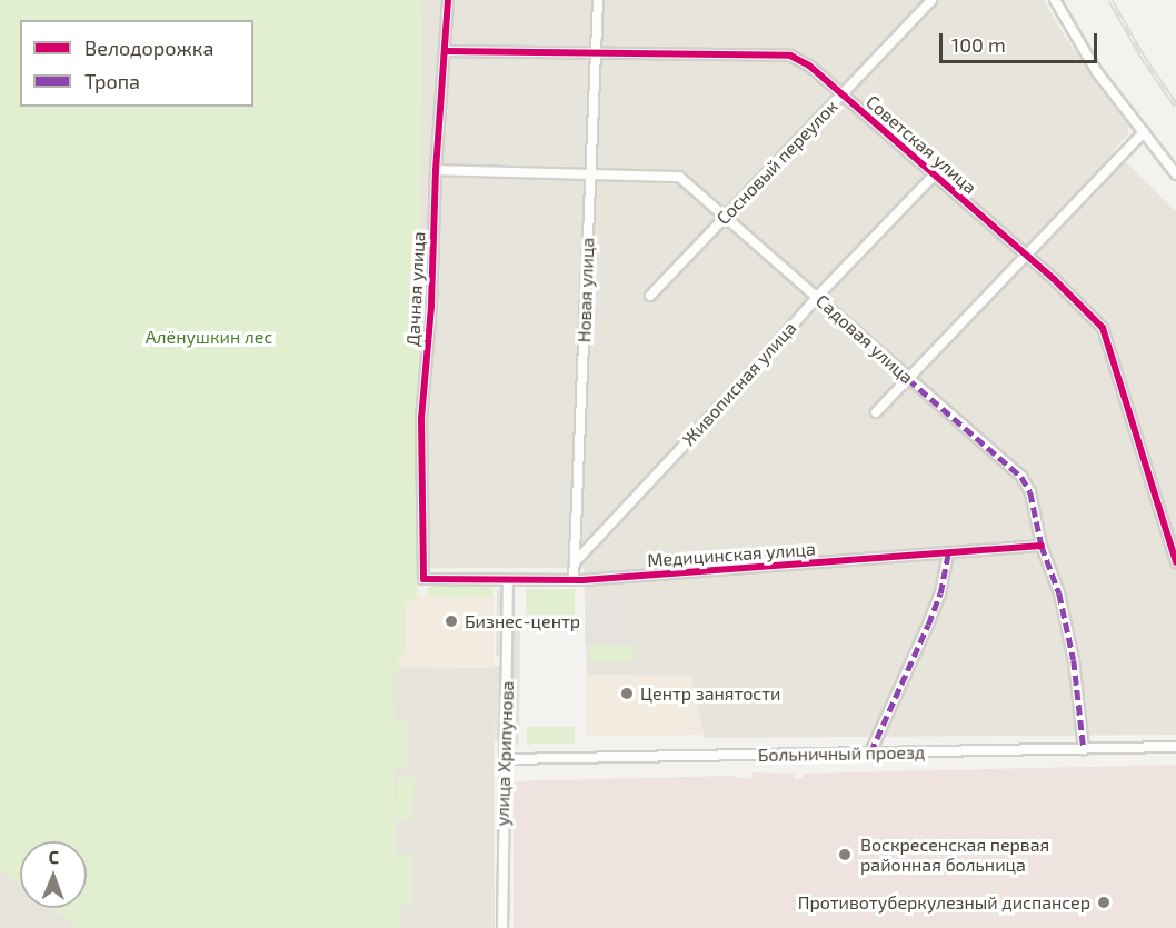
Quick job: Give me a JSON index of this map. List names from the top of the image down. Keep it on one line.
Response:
{"streets":{"street":["Советская улица","Сосновый переулок","Дачная улица","Новая улица","Садовая улица","Живописная улица","Медицинская улица","улица Хрипунова","Больничный проезд"]},"crossings":[["Советская улица","Сосновый переулок"],["Советская улица","Дачная улица"],["Советская улица","Новая улица"],["Советская улица","Живописная улица"],["Сосновый переулок","Садовая улица"],["Дачная улица","Садовая улица"],["Дачная улица","Медицинская улица"],["Новая улица","Садовая улица"],["Новая улица","Живописная улица"],["Новая улица","Медицинская улица"],["Садовая улица","Живописная улица"],["Садовая улица","Медицинская улица"],["Садовая улица","Больничный проезд"],["Медицинская улица","улица Хрипунова"],["улица Хрипунова","Больничный проезд"]],"parks":["Алёнушкин лес"],"places":["Бизнес-центр","Центр занятости","Воскресенская первая районная больница","Противотуберкулезный диспансер"],"legend":["Велодорожка","Тропа"],"scale_bar":"100 m","north":"top"}
